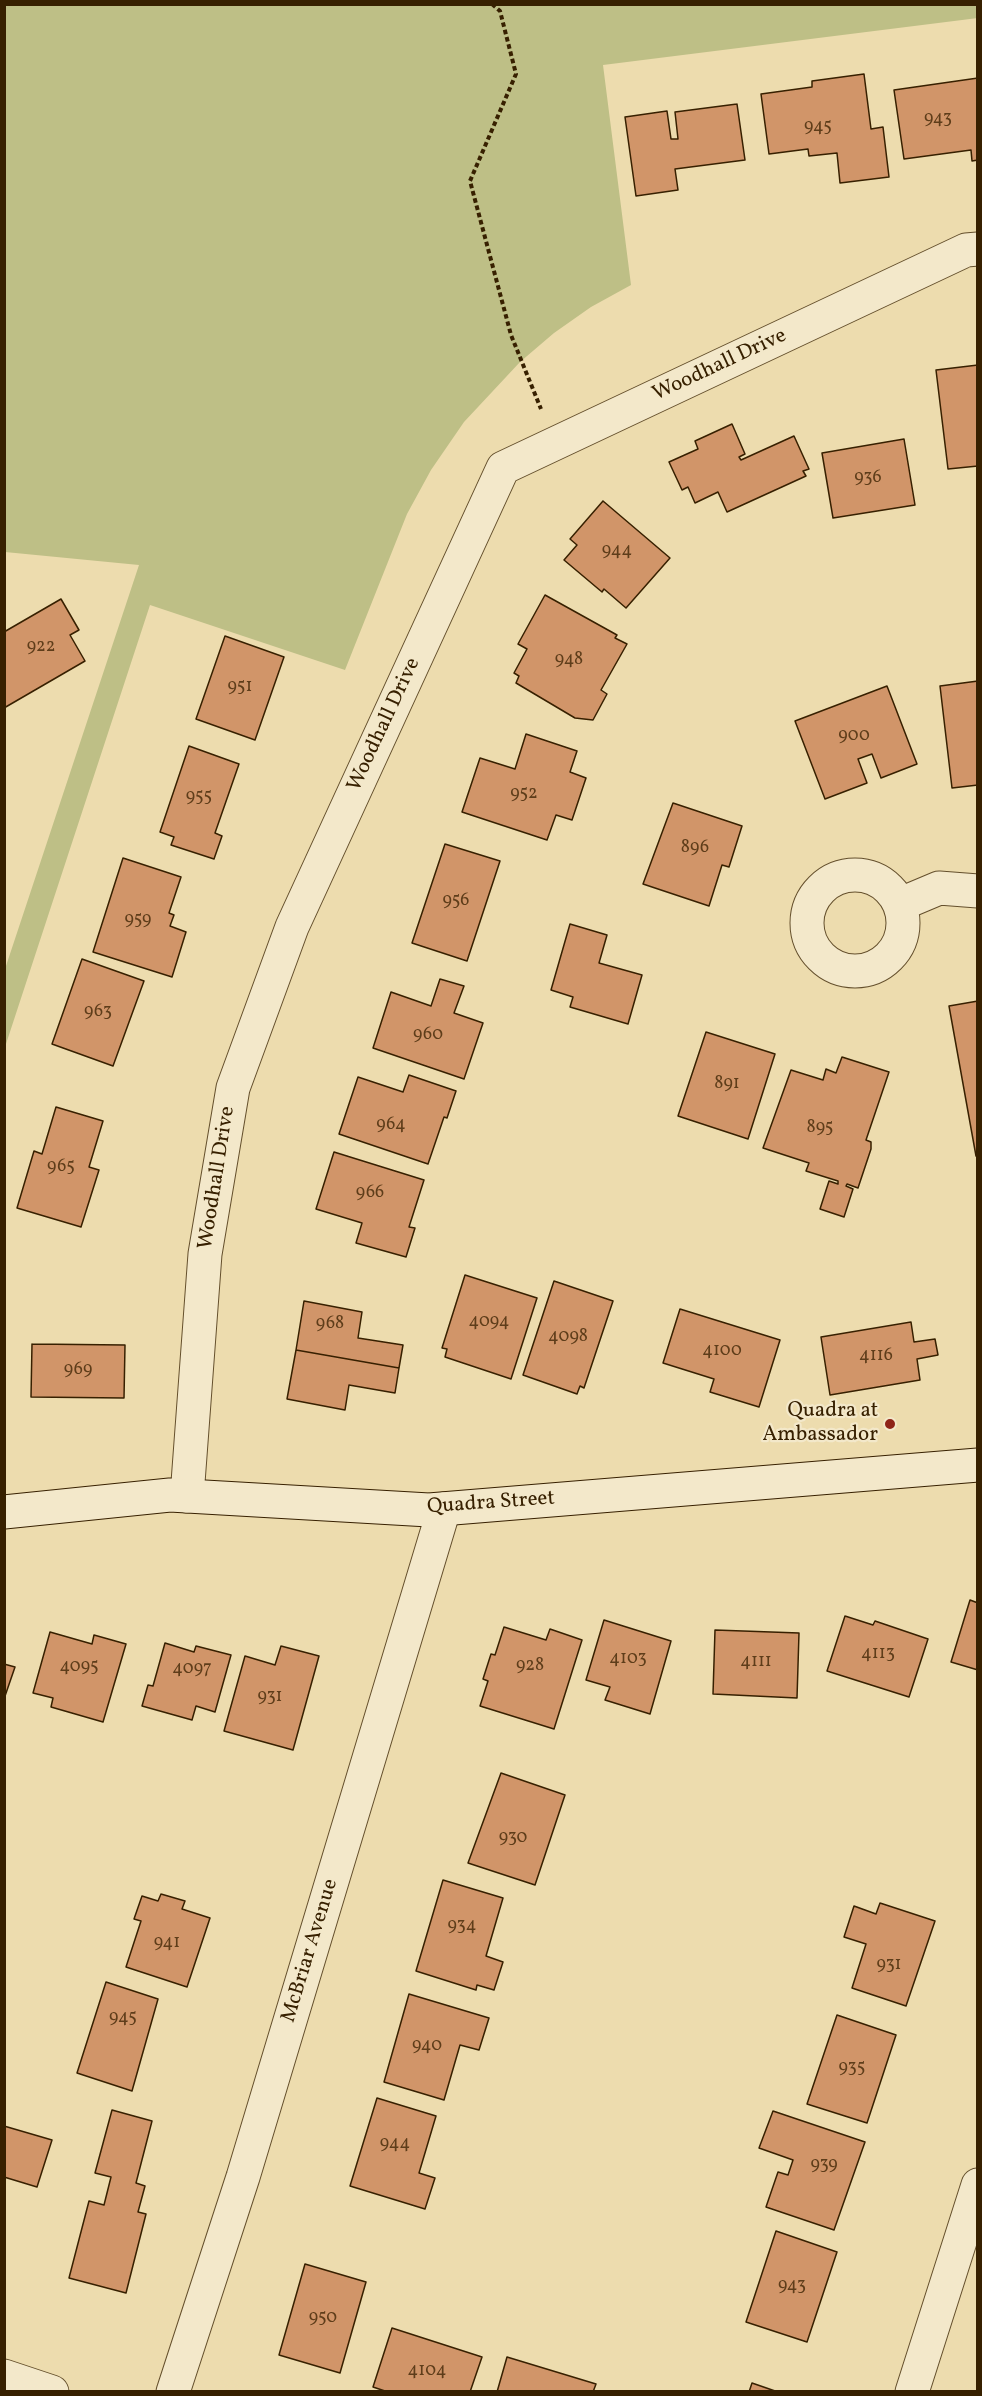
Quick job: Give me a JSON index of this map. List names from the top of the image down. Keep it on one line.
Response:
{"streets":{"street":["Woodhall Drive","Quadra Street","McBriar Avenue"]},"crossings":[["Woodhall Drive","Quadra Street"],["Quadra Street","McBriar Avenue"]],"places":["Quadra at Ambassador"],"house_numbers":["943","945","936","944","922","948","951","900","952","955","896","956","959","963","960","891","964","895","965","966","4094","968","4098","4100","4116","969","4113","4103","4111","928","4095","4097","931","930","934","941","931","945","940","935","944","939","943","950","4104"]}
